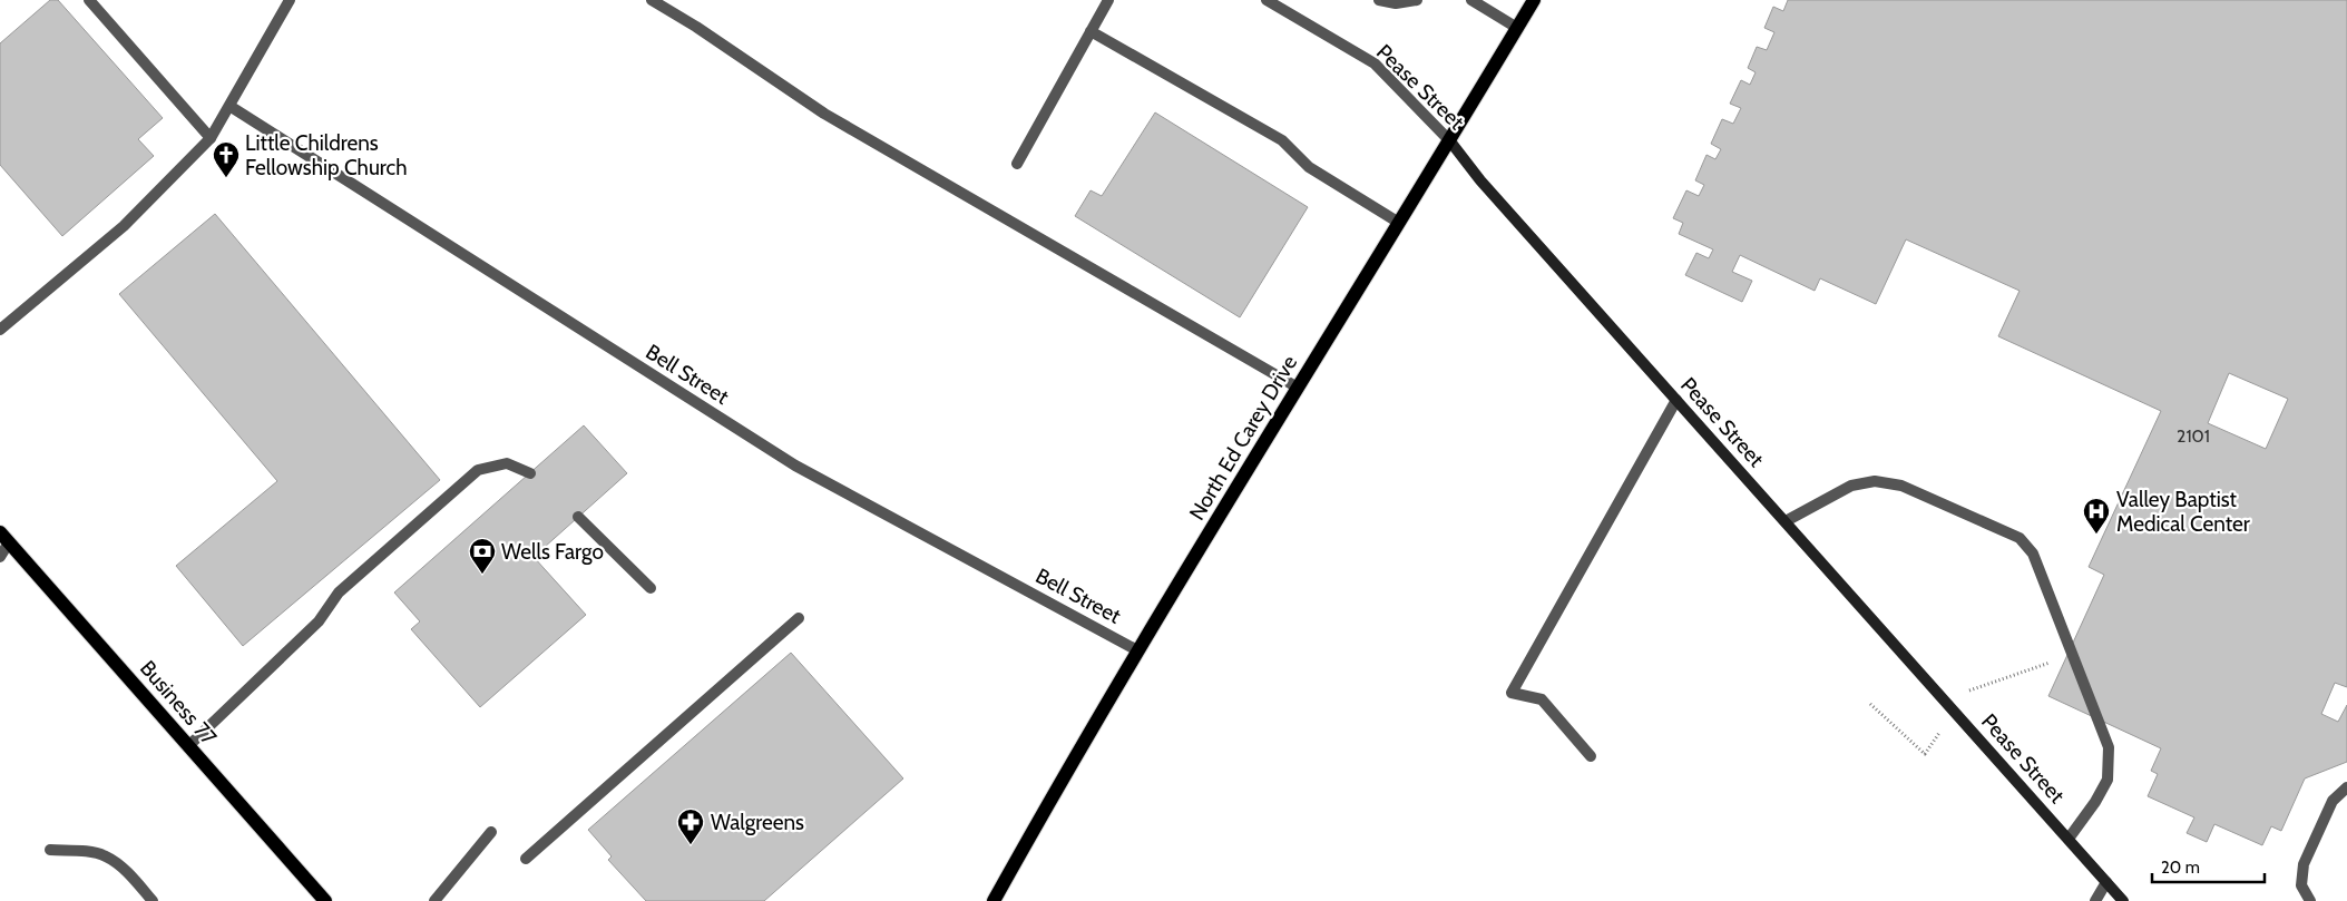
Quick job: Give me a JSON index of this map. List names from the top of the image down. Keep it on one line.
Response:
{"streets":{"main road":["North Ed Carey Drive","Business 77"],"street":["Pease Street","Bell Street"]},"crossings":[["Pease Street","North Ed Carey Drive"],["Bell Street","North Ed Carey Drive"]],"places":{"church":["Little Childrens Fellowship Church"],"hospital":["Valley Baptist Medical Center"],"bank":["Wells Fargo"],"pharmacy":["Walgreens"]},"house_numbers":["2101"],"scale_bar":"20 m"}
